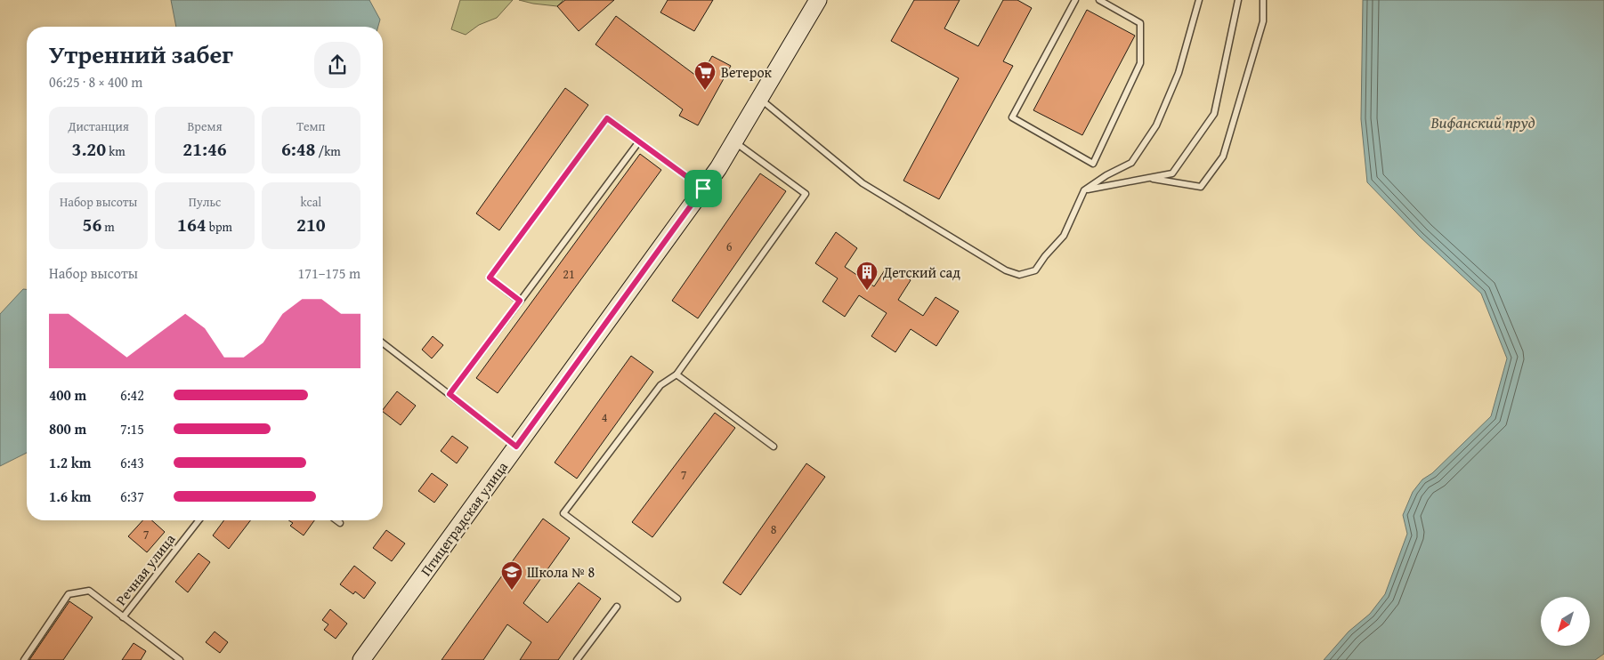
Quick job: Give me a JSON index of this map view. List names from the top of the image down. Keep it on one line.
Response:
{"streets":{"street":["Птицеградская улица"],"lane":["Речная улица"]},"water":["Вифанский пруд"],"places":{"supermarket":["Ветерок"],"building":["Детский сад"],"school or university":["Школа № 8"]},"house_numbers":["6","21","4","7","8","7"],"north":"bottom left","page":{"heading":["Утренний забег","06:25 · 8 × 400 m"],"stats":[["Дистанция","3.20 km"],["Время","21:46"],["Темп","6:48 /km"],["Набор высоты","56 m"],["Пульс","164 bpm"],["kcal","210"]],"chart":["Набор высоты","171–175 m"],"list":[{"name":"400 m","note":"6:42"},{"name":"800 m","note":"7:15"},{"name":"1.2 km","note":"6:43"},{"name":"1.6 km","note":"6:37"}]}}
